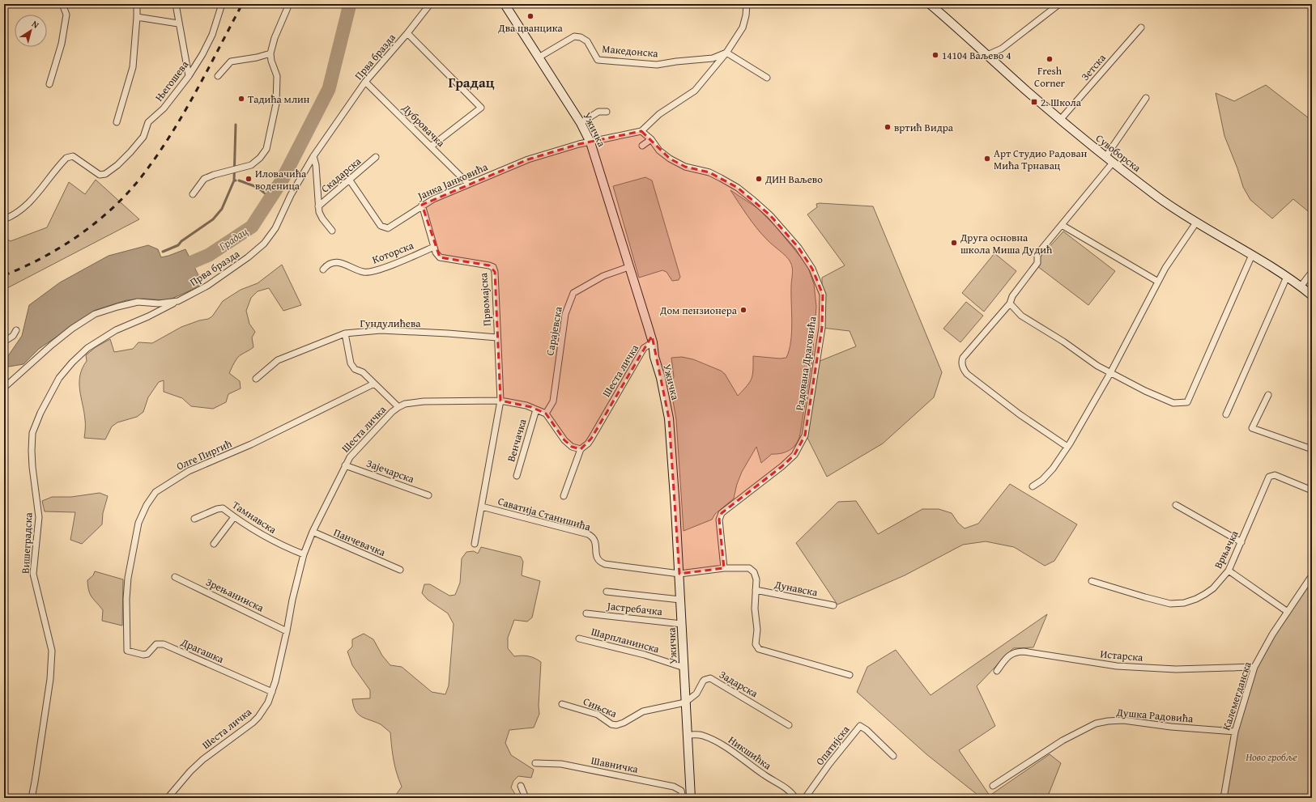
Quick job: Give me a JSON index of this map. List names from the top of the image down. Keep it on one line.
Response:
{"streets":{"main road":["Ужичка","Сувоборска"],"street":["Македонска","Прва бразда","Зетска","Његошева","Дубровачка","Скадарска","Јанка Јанковића","Которска","Првомајска","Гундулићева","Сарајевска","Радована Драговића","Шеста личка","Венчачка","Олге Пиргић","Зајечарска","Саватија Станишића","Тамнавска","Панчевачка","Вишеградска","Врњачка","Дунавска","Зрењанинска","Јастребачка","Шарпланинска","Драгашка","Истарска","Задарска","Калемегданска","Сињска","Душка Радовића","Опатијска","Никшићка","Шавничка"]},"crossings":[["Македонска","Ужичка"],["Прва бразда","Дубровачка"],["Прва бразда","Вишеградска"],["Зетска","Сувоборска"],["Дубровачка","Јанка Јанковића"],["Ужичка","Јанка Јанковића"],["Ужичка","Сарајевска"],["Ужичка","Шеста личка"],["Ужичка","Саватија Станишића"],["Ужичка","Јастребачка"],["Ужичка","Шарпланинска"],["Ужичка","Задарска"],["Ужичка","Сињска"],["Ужичка","Никшићка"],["Скадарска","Јанка Јанковића"],["Јанка Јанковића","Првомајска"],["Јанка Јанковића","Радована Драговића"],["Которска","Првомајска"],["Првомајска","Гундулићева"],["Првомајска","Шеста личка"],["Првомајска","Саватија Станишића"],["Сарајевска","Шеста личка"],["Шеста личка","Венчачка"],["Шеста личка","Зајечарска"],["Шеста личка","Саватија Станишића"],["Шеста личка","Тамнавска"],["Шеста личка","Панчевачка"],["Шеста личка","Зрењанинска"],["Шеста личка","Драгашка"],["Олге Пиргић","Драгашка"],["Истарска","Калемегданска"],["Задарска","Сињска"],["Калемегданска","Душка Радовића"]],"districts":["Градац"],"water":["Градац"],"parks":["Ново гробље"],"places":{"other":["Два цванцика","14104 Ваљево 4","Fresh Corner","Тадића млин","вртић Видра","Арт Студио Радован Мића Трнавац","Иловачића воденица","ДИН Ваљево","Друга основна школа Миша Дудић","Дом пензионера"],"transit":["2. Школа"]},"north":"top right"}
